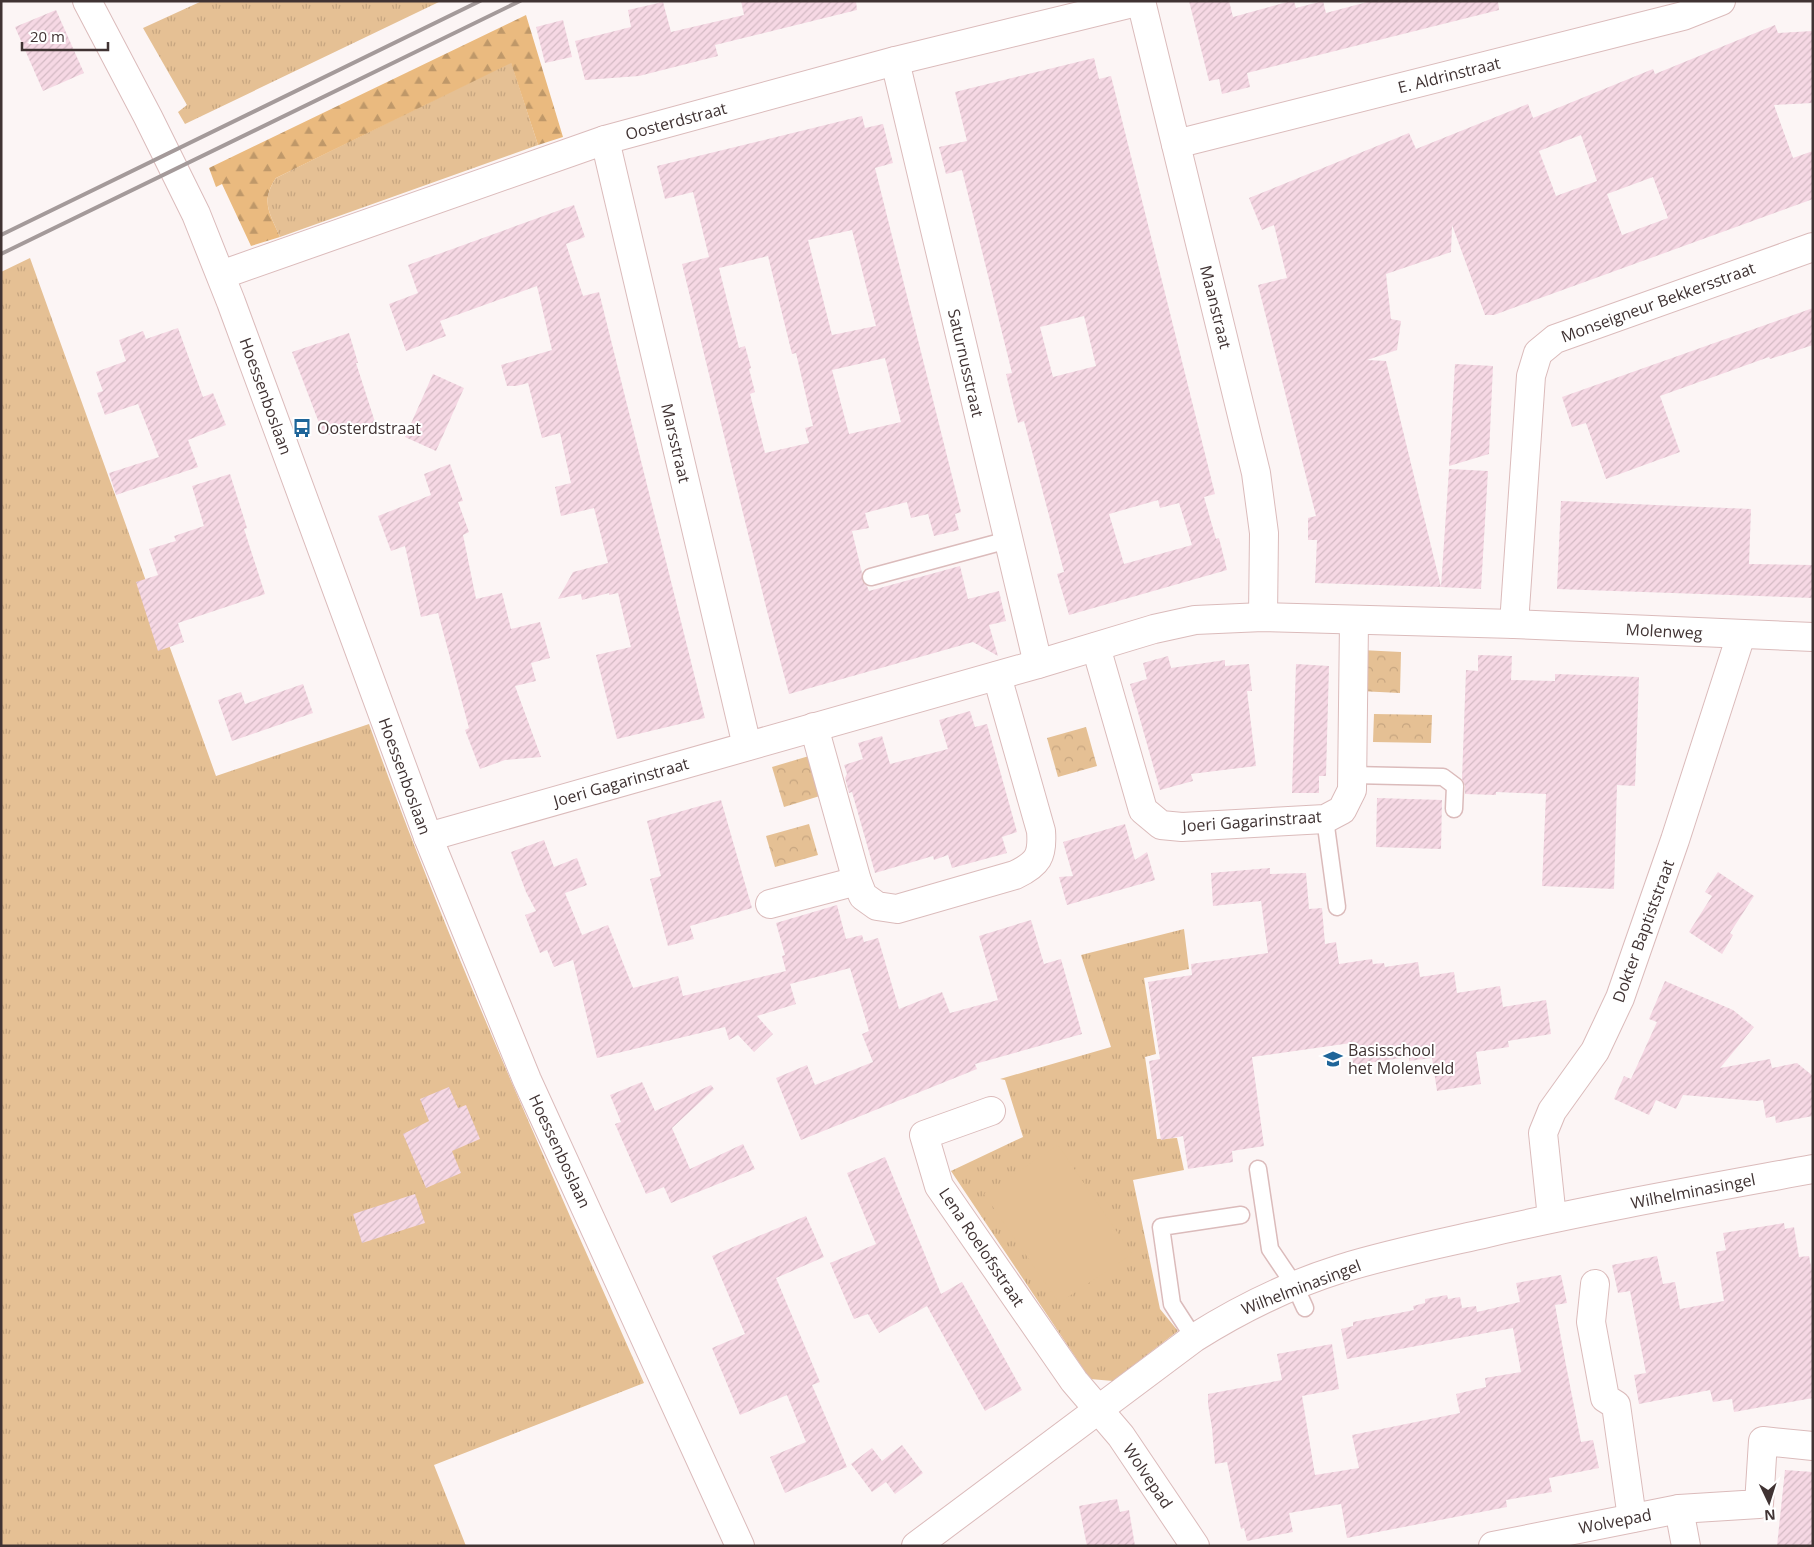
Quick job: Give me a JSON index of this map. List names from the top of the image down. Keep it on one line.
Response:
{"streets":{"street":["E. Aldrinstraat","Oosterdstraat","Monseigneur Bekkersstraat","Maanstraat","Saturnusstraat","Hoessenboslaan","Marsstraat","Molenweg","Joeri Gagarinstraat","Dokter Baptiststraat","Wilhelminasingel","Lena Roelofsstraat","Wolvepad"]},"crossings":[["E. Aldrinstraat","Maanstraat"],["Oosterdstraat","Maanstraat"],["Oosterdstraat","Saturnusstraat"],["Oosterdstraat","Hoessenboslaan"],["Oosterdstraat","Marsstraat"],["Monseigneur Bekkersstraat","Molenweg"],["Monseigneur Bekkersstraat","Joeri Gagarinstraat"],["Maanstraat","Joeri Gagarinstraat"],["Saturnusstraat","Joeri Gagarinstraat"],["Hoessenboslaan","Joeri Gagarinstraat"],["Marsstraat","Joeri Gagarinstraat"],["Molenweg","Joeri Gagarinstraat"],["Molenweg","Dokter Baptiststraat"],["Dokter Baptiststraat","Wilhelminasingel"],["Wilhelminasingel","Lena Roelofsstraat"],["Wilhelminasingel","Wolvepad"],["Lena Roelofsstraat","Wolvepad"]],"places":{"bus stop":["Oosterdstraat"],"school or university":["Basisschool het Molenveld"]},"scale_bar":"20 m","north":"bottom"}
